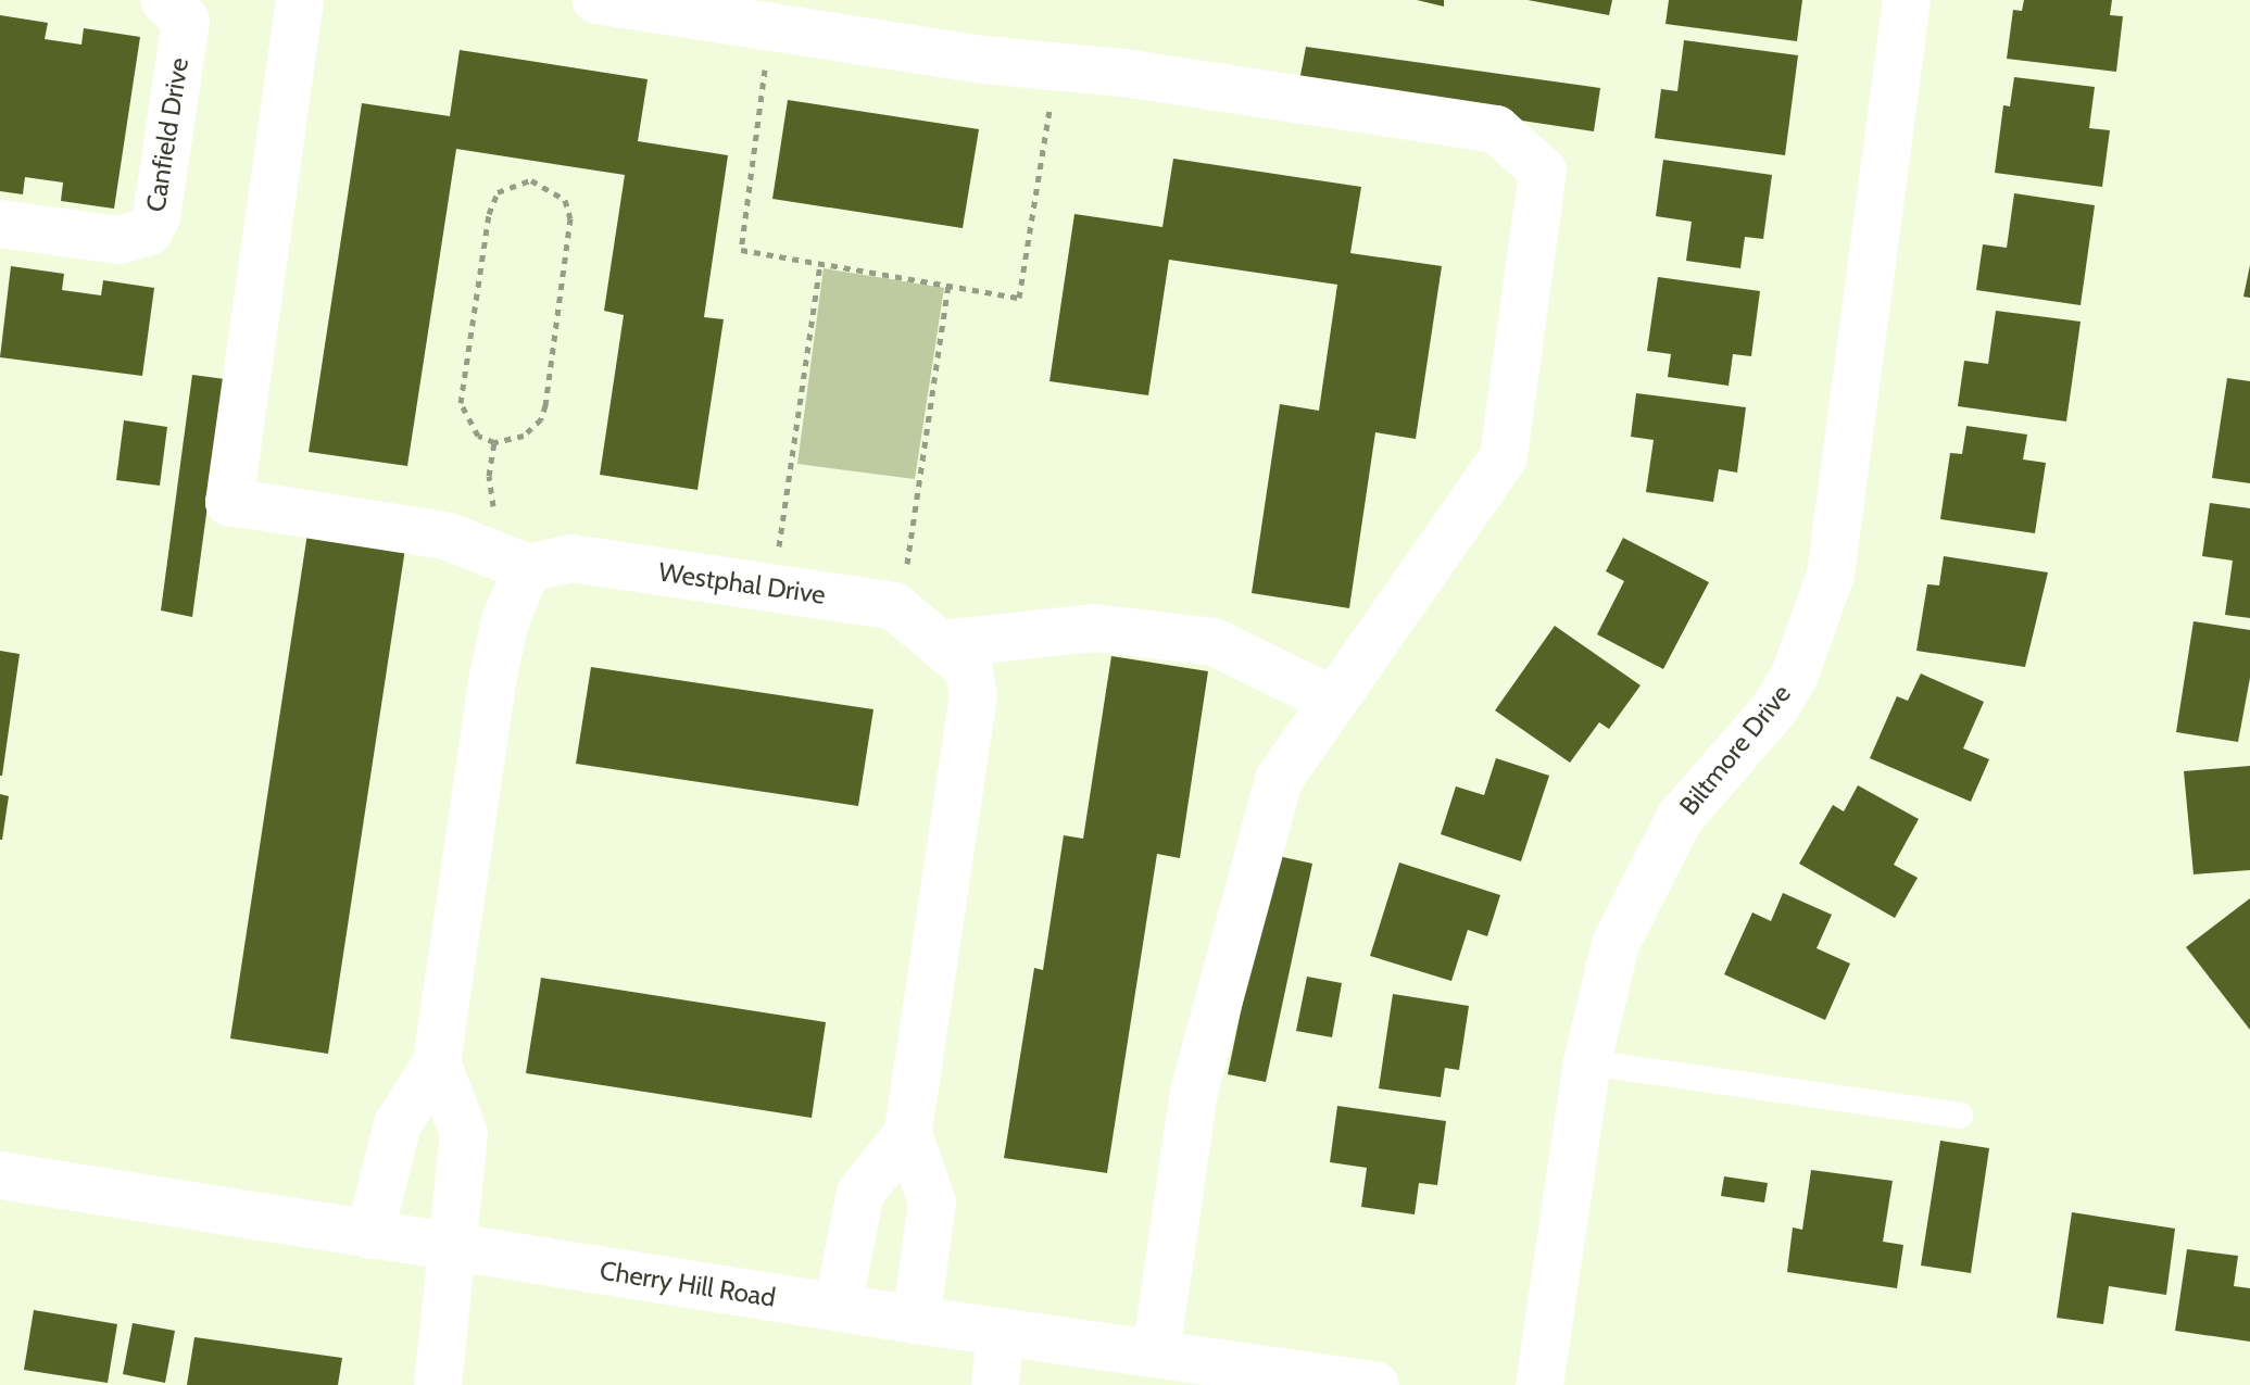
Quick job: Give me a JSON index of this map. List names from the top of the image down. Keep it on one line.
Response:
{"streets":{"street":["Canfield Drive","Westphal Drive","Biltmore Drive","Cherry Hill Road"]},"crossings":[["Westphal Drive","Cherry Hill Road"]]}
